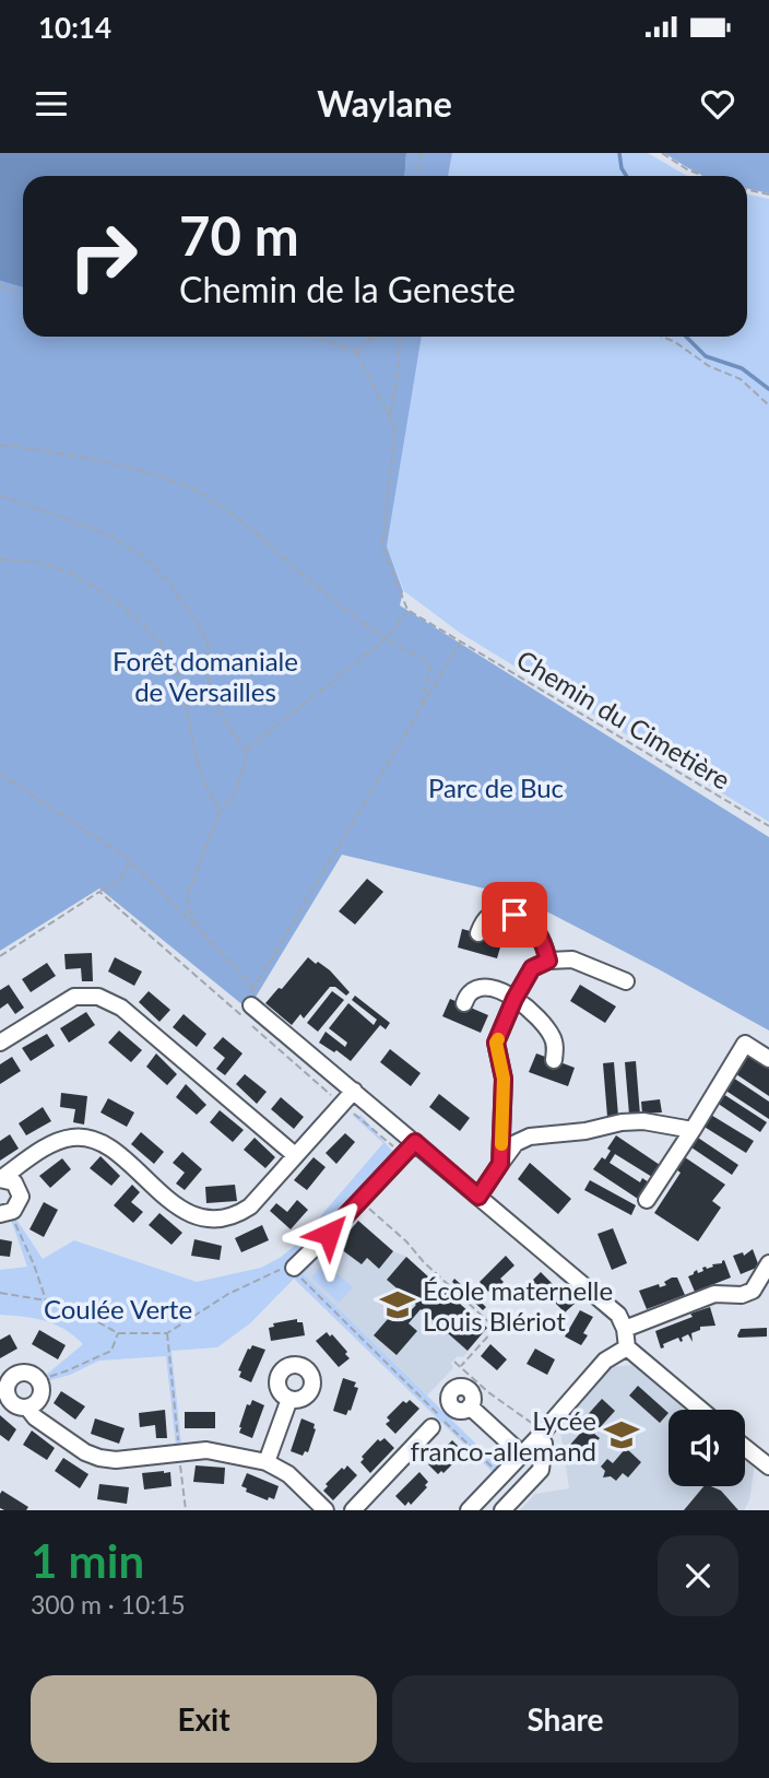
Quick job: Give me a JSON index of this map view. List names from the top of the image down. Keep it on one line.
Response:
{"streets":{"path":["Chemin du Cimetière"]},"parks":["Forêt domaniale de Versailles","Parc de Buc","Coulée Verte"],"places":{"school or university":["École maternelle Louis Blériot","Lycée franco-allemand"]},"page":{"status":"10:14","header":"Waylane","turn":["70 m","Chemin de la Geneste"],"heading":["1 min","300 m · 10:15"],"buttons":["Exit","Share"]}}
